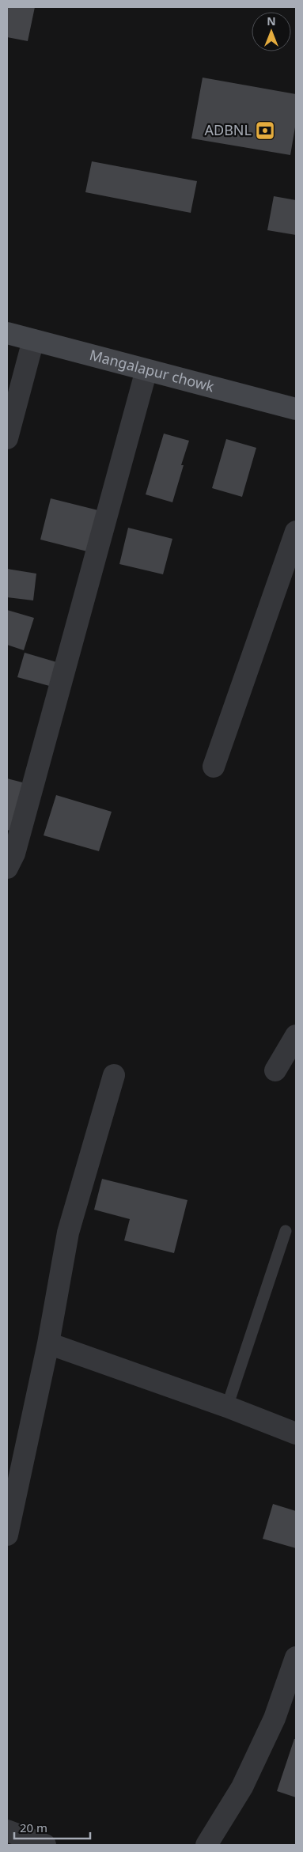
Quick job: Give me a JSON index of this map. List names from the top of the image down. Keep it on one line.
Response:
{"streets":{"street":["Mangalapur chowk"]},"places":{"bank":["ADBNL"]},"scale_bar":"20 m","north":"top"}
